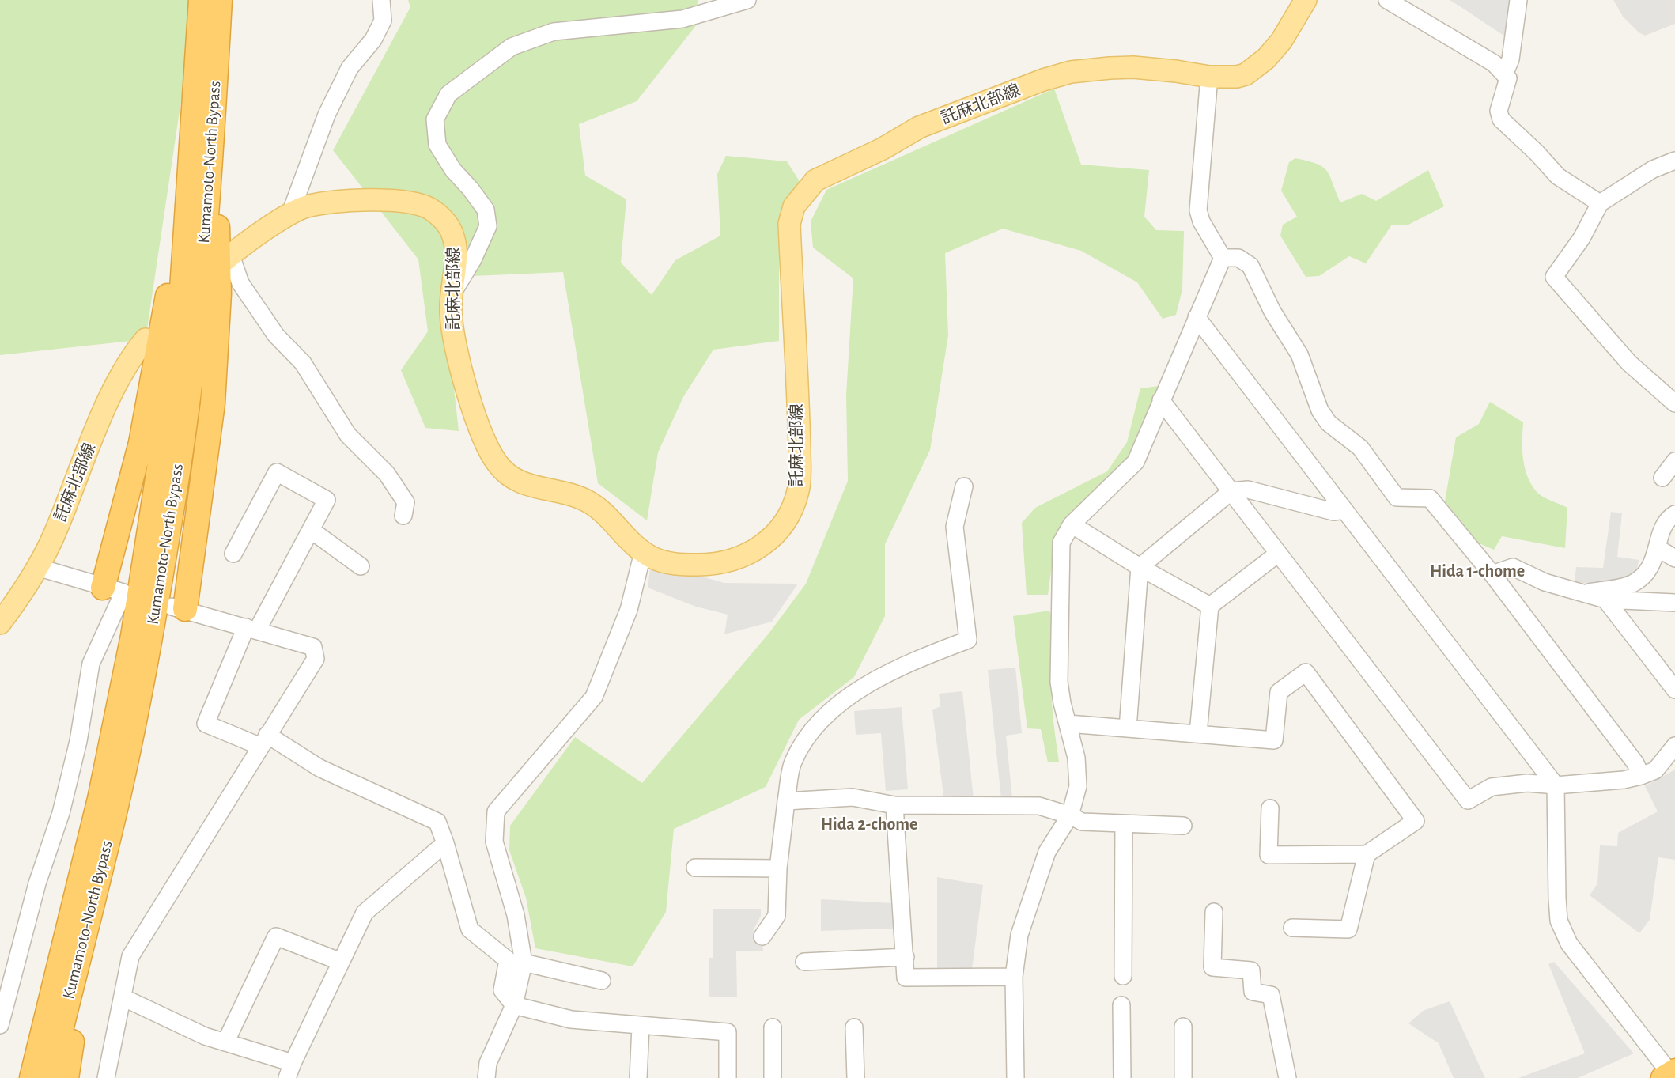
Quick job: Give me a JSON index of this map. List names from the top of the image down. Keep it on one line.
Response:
{"streets":{"highway":["Kumamoto-North Bypass"],"main road":["託麻北部線"]},"districts":["Hida 1-chome","Hida 2-chome"]}
